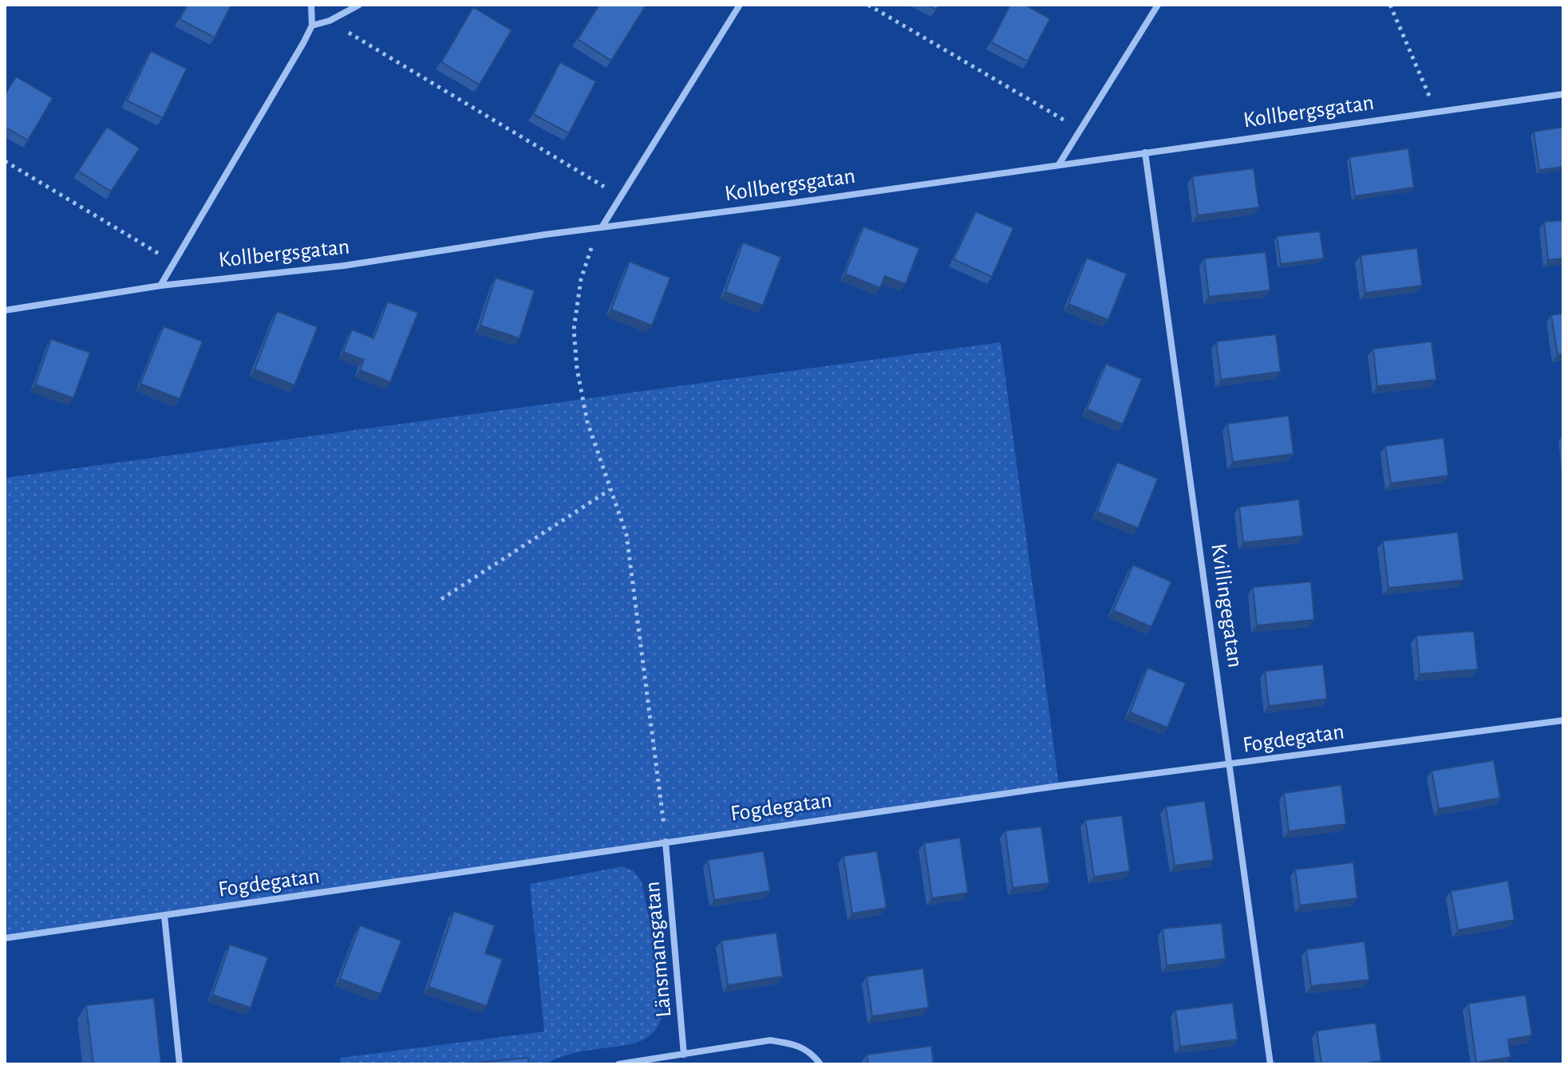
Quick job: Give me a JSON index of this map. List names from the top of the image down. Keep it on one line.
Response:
{"streets":{"street":["Kollbergsgatan","Kvillingegatan","Fogdegatan","Länsmansgatan"]},"crossings":[["Kollbergsgatan","Kvillingegatan"],["Kvillingegatan","Fogdegatan"],["Fogdegatan","Länsmansgatan"]]}
